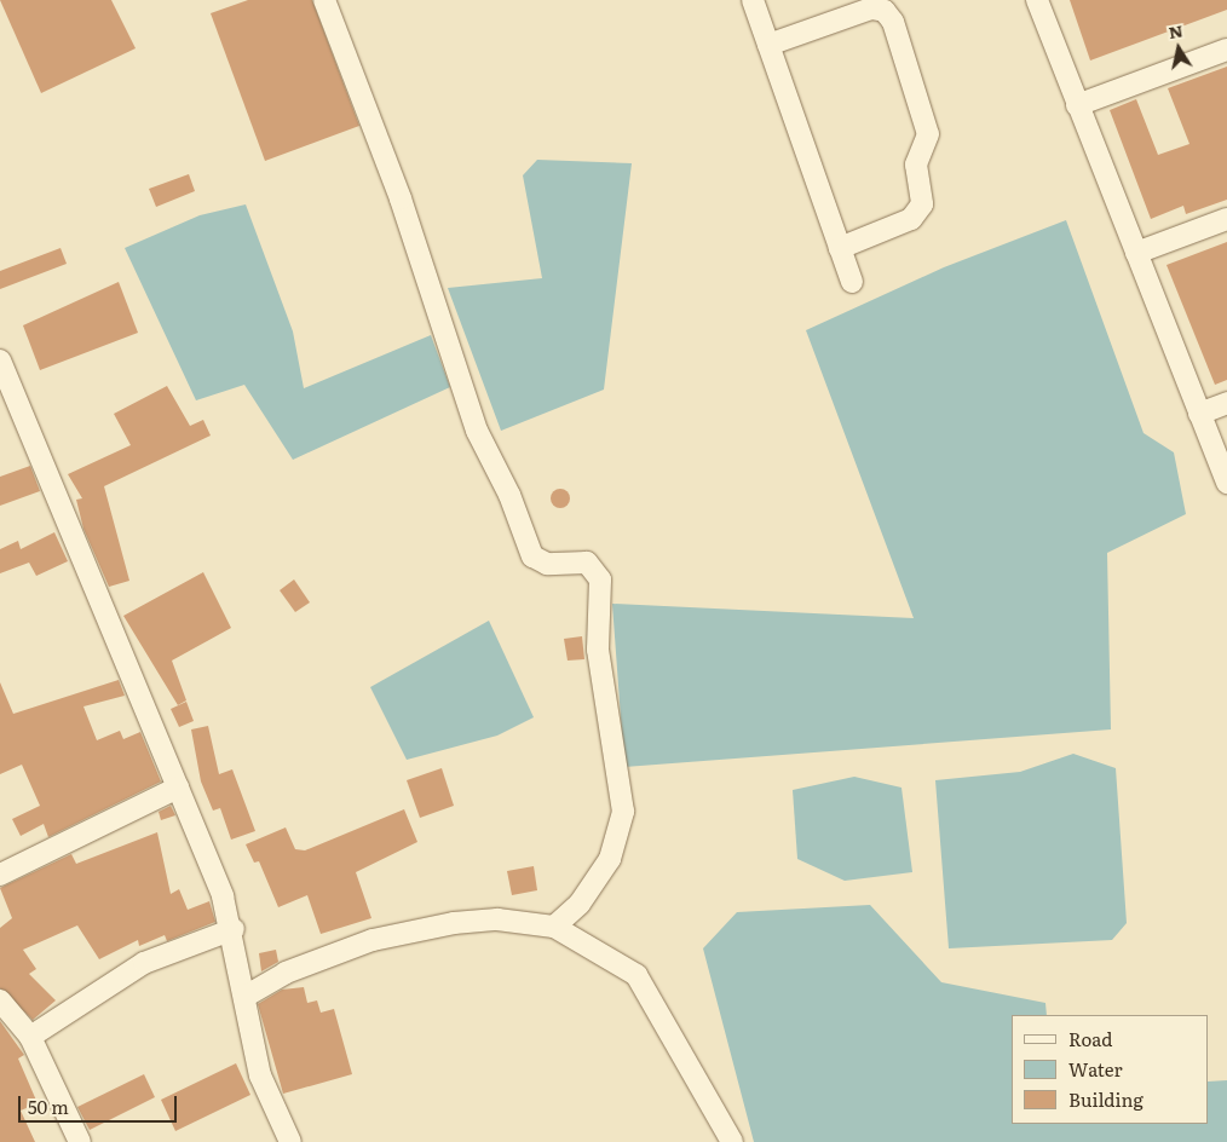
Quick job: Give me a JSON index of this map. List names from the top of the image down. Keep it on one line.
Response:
{"legend":["Road","Water","Building"],"scale_bar":"50 m","north":"top"}
